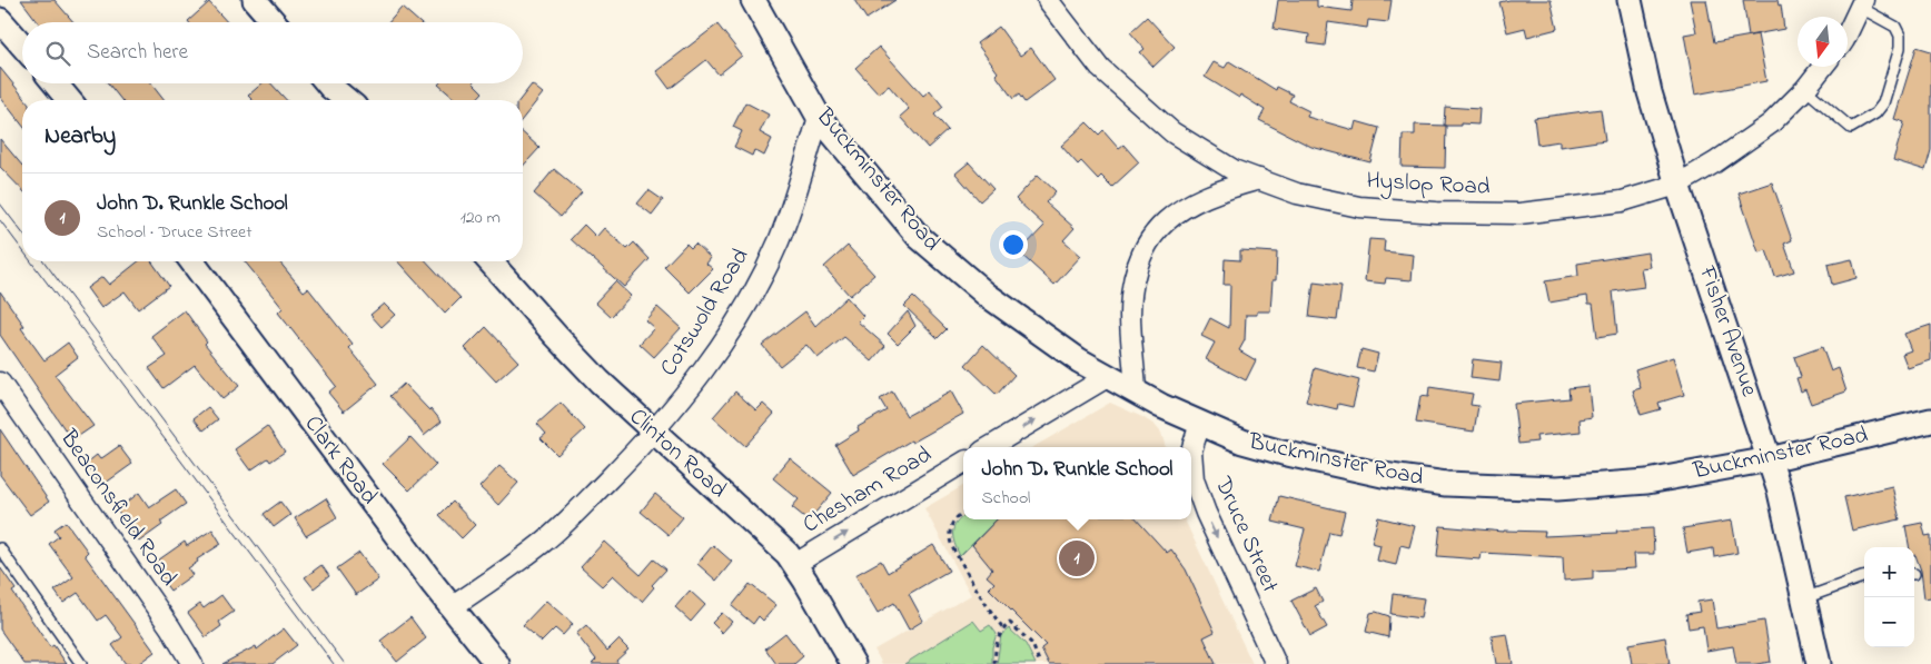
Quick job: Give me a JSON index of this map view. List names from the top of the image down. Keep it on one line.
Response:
{"streets":{"street":["Buckminster Road","Hyslop Road","Cotswold Road","Fisher Avenue","Clinton Road","Clark Road","Chesham Road","Beaconsfield Road","Druce Street"]},"crossings":[["Buckminster Road","Cotswold Road"],["Buckminster Road","Fisher Avenue"],["Buckminster Road","Druce Street"],["Hyslop Road","Fisher Avenue"],["Cotswold Road","Clinton Road"],["Cotswold Road","Clark Road"],["Clinton Road","Chesham Road"]],"one_way":["Chesham Road","Druce Street"],"north":"bottom","page":{"search":"Search here","heading":"Nearby","list":[{"mark":"1","name":"John D. Runkle School","note":"School · Druce Street","value":"120 m"}],"popup":["John D. Runkle School","School"],"pins":"1","map_buttons":["+","−"]}}
